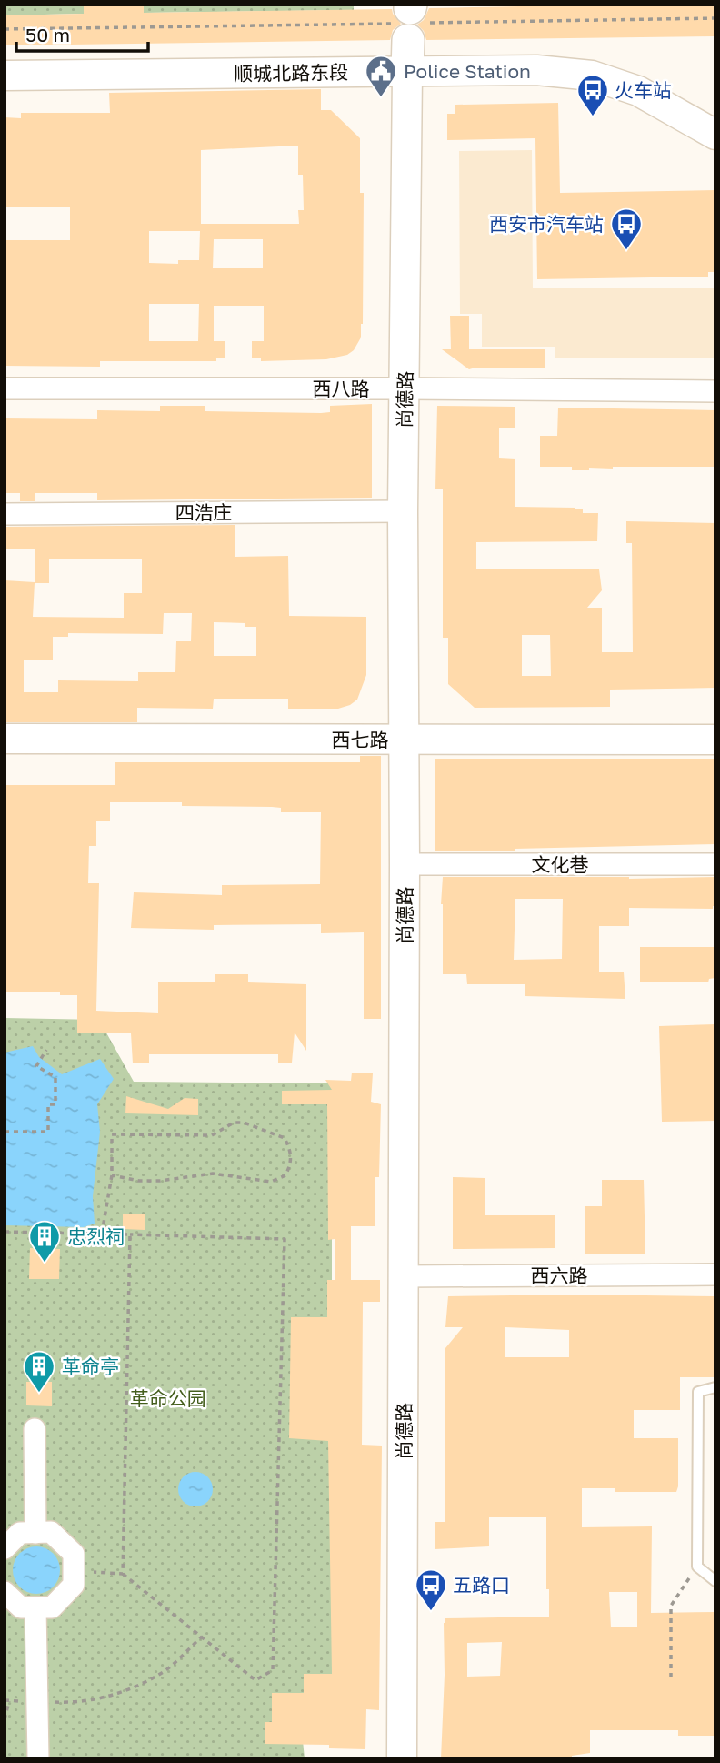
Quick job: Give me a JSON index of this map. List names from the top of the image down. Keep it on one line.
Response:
{"streets":{"street":["顺城北路东段","西八路","尚德路","四浩庄","西七路","文化巷","西六路"]},"crossings":[["顺城北路东段","尚德路"],["西八路","尚德路"],["尚德路","四浩庄"],["尚德路","西七路"],["尚德路","文化巷"],["尚德路","西六路"]],"parks":["革命公园"],"places":{"public building":["Police Station"],"bus stop":["火车站","西安市汽车站","五路口"],"building":["忠烈祠","革命亭"]},"scale_bar":"50 m"}
